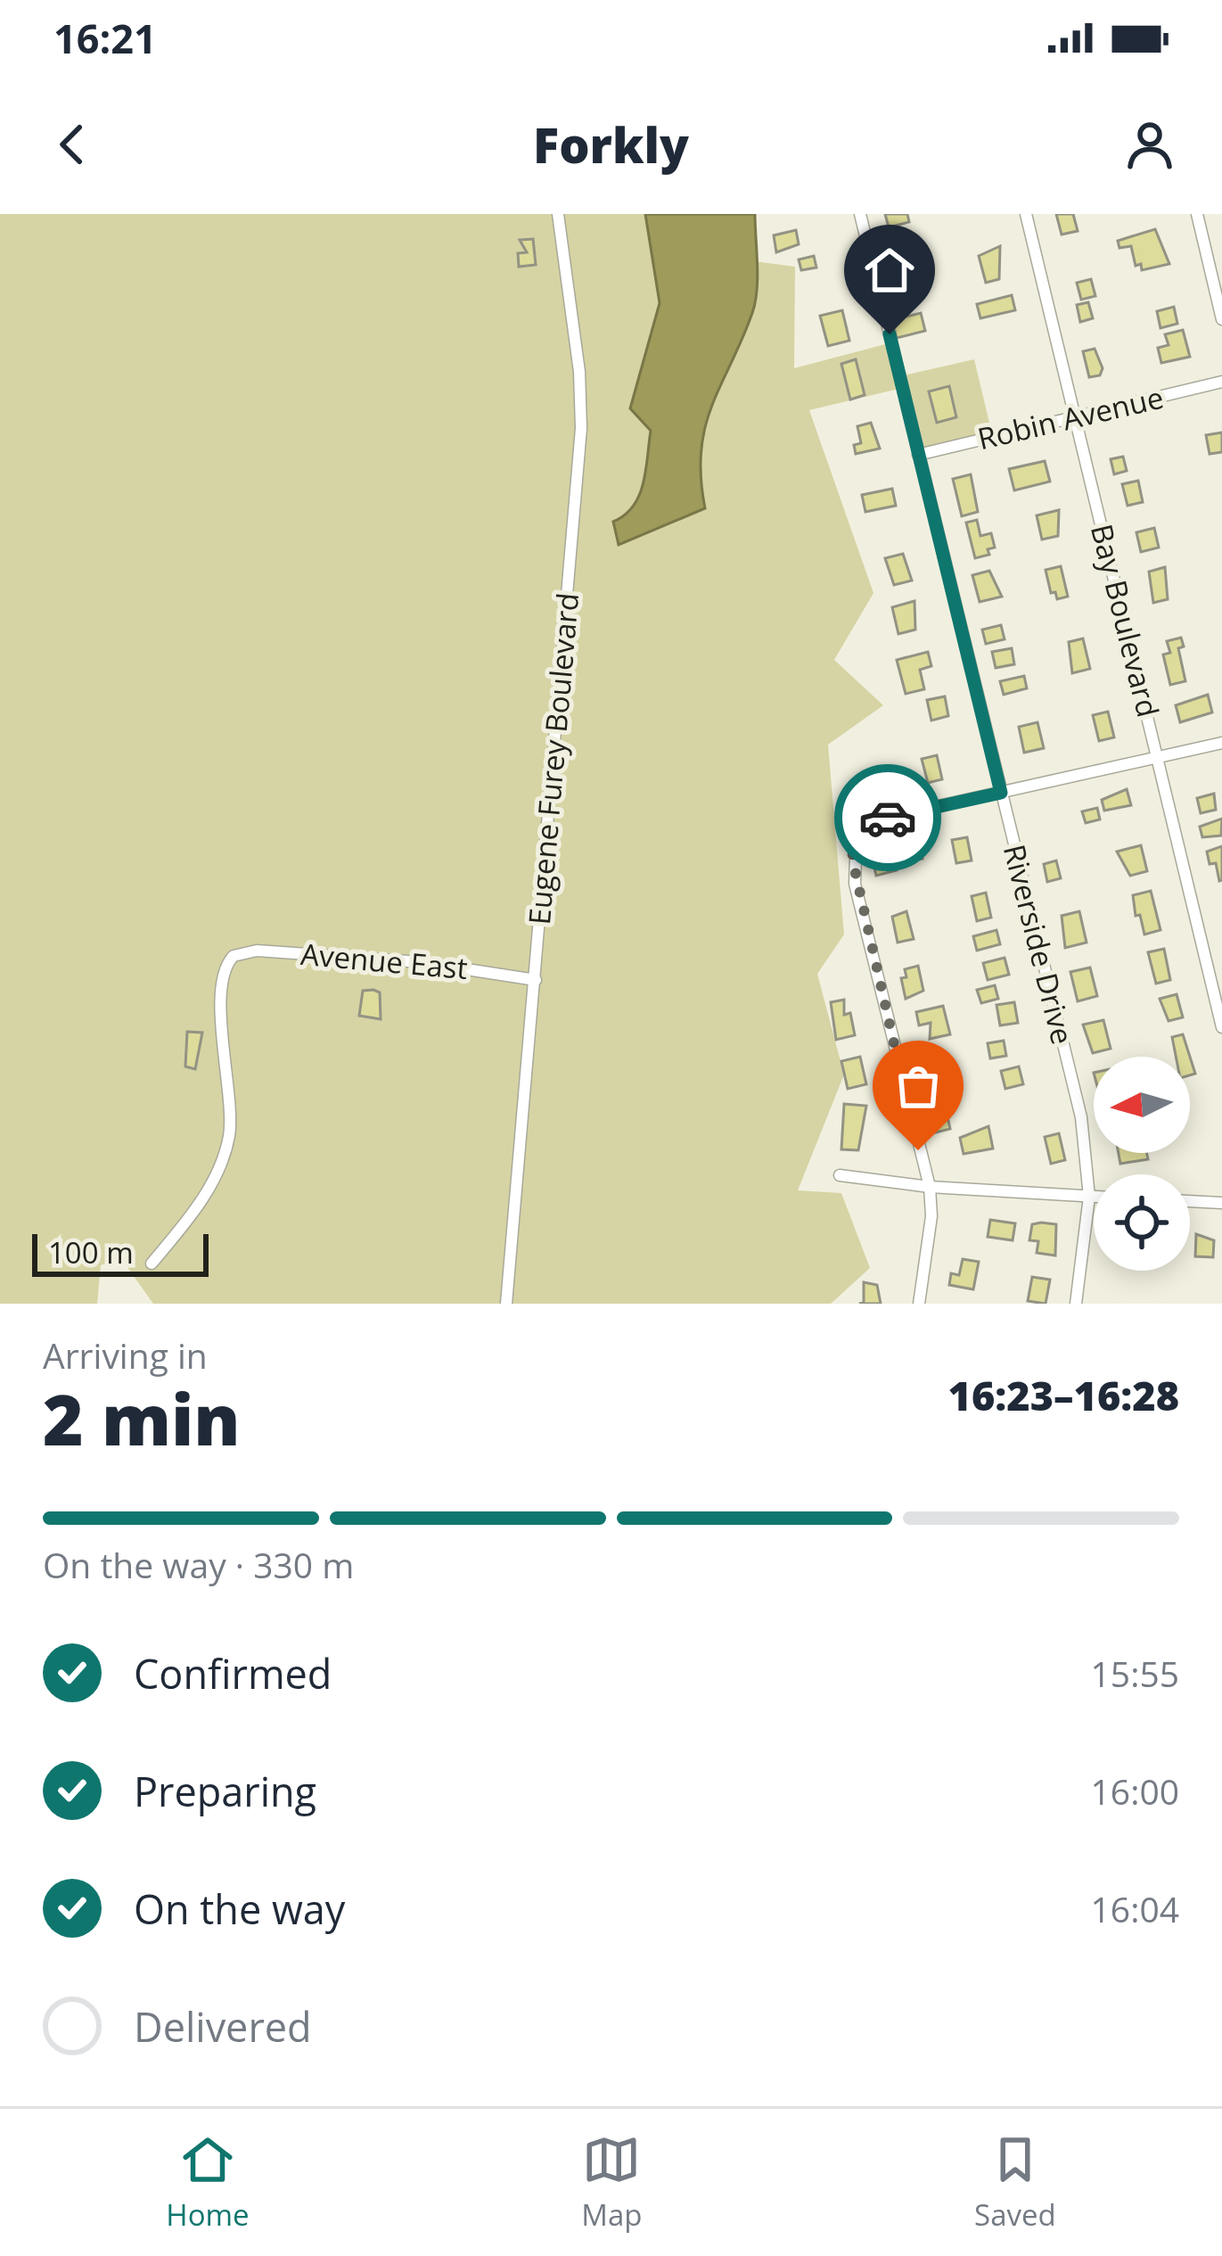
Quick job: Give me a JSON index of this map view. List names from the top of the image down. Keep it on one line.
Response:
{"streets":{"street":["Robin Avenue","Bay Boulevard","Eugene Furey Boulevard","Riverside Drive","Avenue East"]},"crossings":[["Robin Avenue","Bay Boulevard"],["Robin Avenue","Riverside Drive"],["Eugene Furey Boulevard","Avenue East"]],"scale_bar":"100 m","north":"left","page":{"status":"16:21","header":"Forkly","scale":"100 m","heading":["2 min","Arriving in","16:23–16:28"],"bar":"On the way · 330 m","list":[["Confirmed","15:55"],["Preparing","16:00"],["On the way","16:04"],"Delivered"],"tabs":["Home","Map","Saved"]}}
